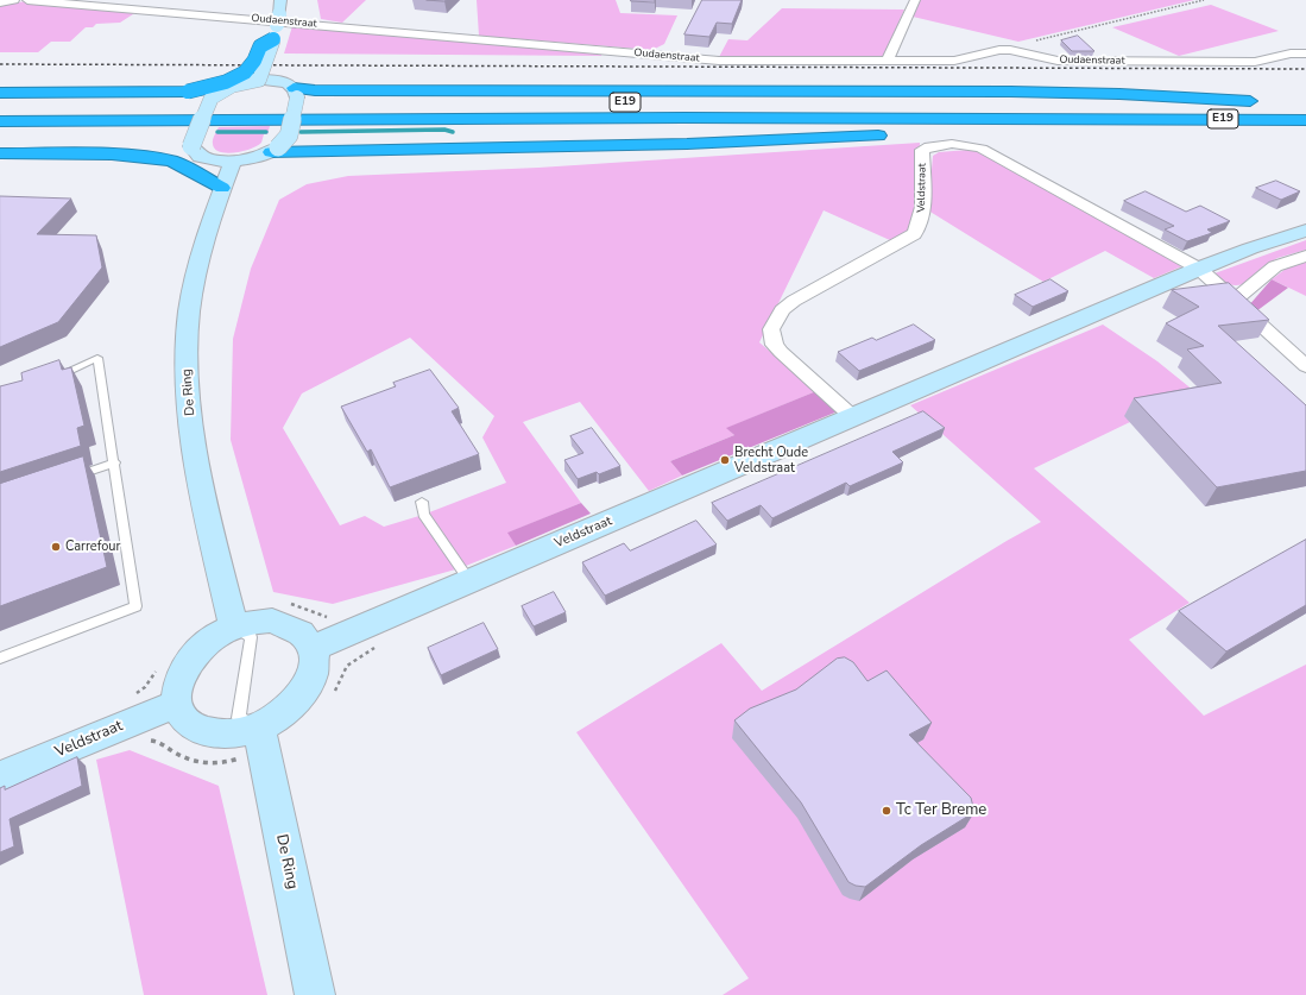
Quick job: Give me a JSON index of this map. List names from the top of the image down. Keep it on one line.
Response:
{"streets":{"highway":["E19"],"main road":["Veldstraat","De Ring"],"street":["Oudaenstraat"]},"places":["Brecht Oude Veldstraat","Carrefour","Tc Ter Breme"]}
